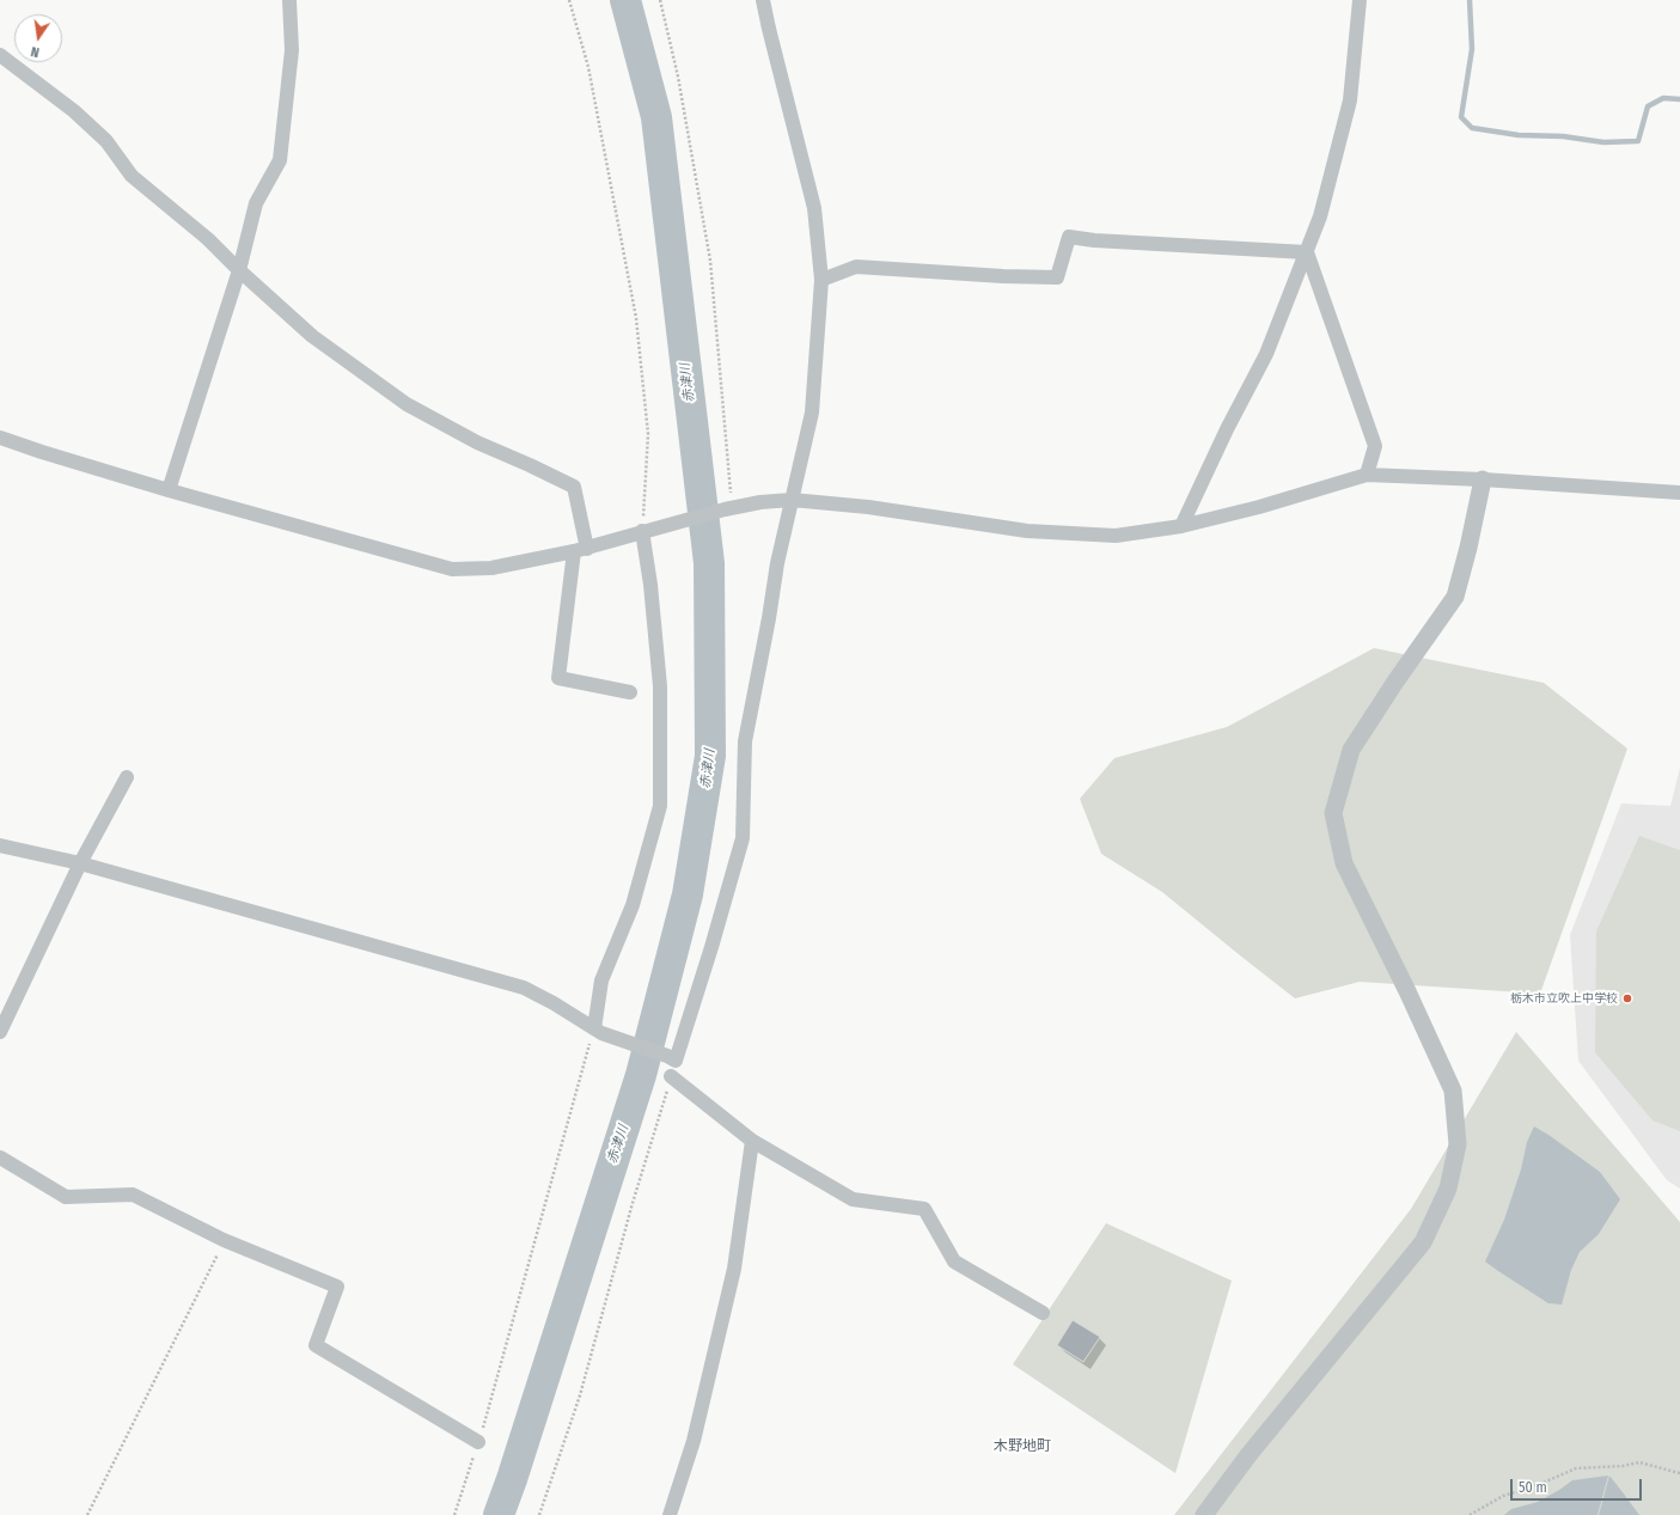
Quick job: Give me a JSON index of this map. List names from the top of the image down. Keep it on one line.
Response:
{"districts":["木野地町"],"water":["赤津川"],"places":["栃木市立吹上中学校"],"scale_bar":"50 m","north":"bottom"}
